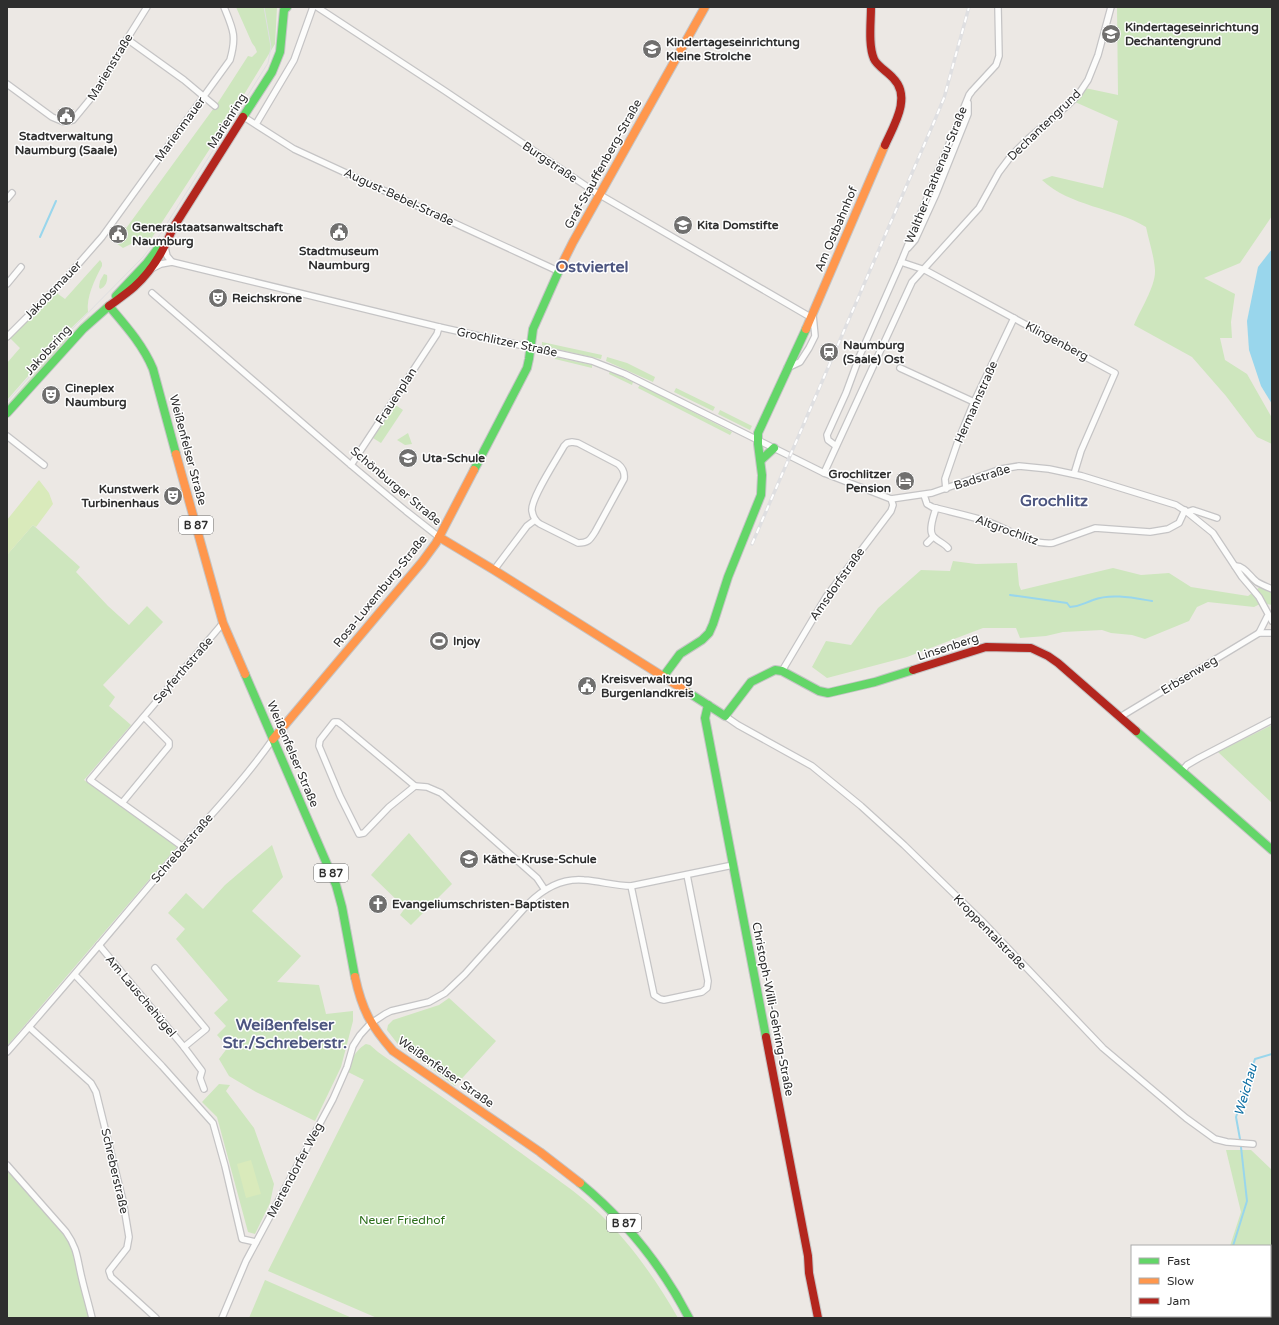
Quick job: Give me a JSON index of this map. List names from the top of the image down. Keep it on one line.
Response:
{"streets":{"main road":["Marienring","Graf-Stauffenberg-Straße","Am Ostbahnhof","Jakobsring","Weißenfelser Straße","Schönburger Straße","B 87","Rosa-Luxemburg-Straße","Linsenberg","Christoph-Willi-Gehring-Straße"],"street":["Marienstraße","Dechantengrund","Marienmauer","Burgstraße","Walther-Rathenau-Straße","August-Bebel-Straße","Jakobsmauer","Klingenberg","Grochlitzer Straße","Frauenplan","Hermannstraße","Badstraße","Altgrochlitz","Amsdorfstraße","Seyferthstraße","Erbsenweg","Schreberstraße","Kroppentalstraße","Am Lauschehügel","Mertendorfer Weg"]},"crossings":[["Marienring","August-Bebel-Straße"],["Dechantengrund","Walther-Rathenau-Straße"],["Dechantengrund","Klingenberg"],["Dechantengrund","Grochlitzer Straße"],["Dechantengrund","Badstraße"],["Marienmauer","Jakobsmauer"],["Burgstraße","Graf-Stauffenberg-Straße"],["Burgstraße","Am Ostbahnhof"],["Graf-Stauffenberg-Straße","August-Bebel-Straße"],["Graf-Stauffenberg-Straße","Rosa-Luxemburg-Straße"],["Walther-Rathenau-Straße","Klingenberg"],["Am Ostbahnhof","Grochlitzer Straße"],["Klingenberg","Hermannstraße"],["Klingenberg","Badstraße"],["Grochlitzer Straße","Frauenplan"],["Grochlitzer Straße","Badstraße"],["Grochlitzer Straße","Rosa-Luxemburg-Straße"],["Jakobsring","Weißenfelser Straße"],["Frauenplan","Schönburger Straße"],["Hermannstraße","Badstraße"],["Weißenfelser Straße","Rosa-Luxemburg-Straße"],["Weißenfelser Straße","Seyferthstraße"],["Weißenfelser Straße","Schreberstraße"],["Weißenfelser Straße","Mertendorfer Weg"],["Badstraße","Altgrochlitz"],["Badstraße","Amsdorfstraße"],["Schönburger Straße","Rosa-Luxemburg-Straße"],["Schönburger Straße","Christoph-Willi-Gehring-Straße"],["Amsdorfstraße","Linsenberg"],["Rosa-Luxemburg-Straße","Schreberstraße"],["Linsenberg","Erbsenweg"],["Seyferthstraße","Schreberstraße"],["Schreberstraße","Am Lauschehügel"],["Christoph-Willi-Gehring-Straße","Mertendorfer Weg"]],"districts":["Ostviertel","Grochlitz","Weißenfelser Str./Schreberstr."],"water":["Weichau"],"parks":["Neuer Friedhof"],"places":{"school or university":["Kindertageseinrichtung Dechantengrund","Kindertageseinrichtung Kleine Strolche","Kita Domstifte","Uta-Schule","Käthe-Kruse-Schule"],"public building":["Stadtverwaltung Naumburg (Saale)","Stadtmuseum Naumburg","Generalstaatsanwaltschaft Naumburg","Kreisverwaltung Burgenlandkreis"],"theatre":["Reichskrone","Cineplex Naumburg","Kunstwerk Turbinenhaus"],"station":["Naumburg (Saale) Ost"],"hotel":["Grochlitzer Pension"],"sports":["Injoy"],"church":["Evangeliumschristen-Baptisten"]},"legend":["Fast","Slow","Jam"]}
